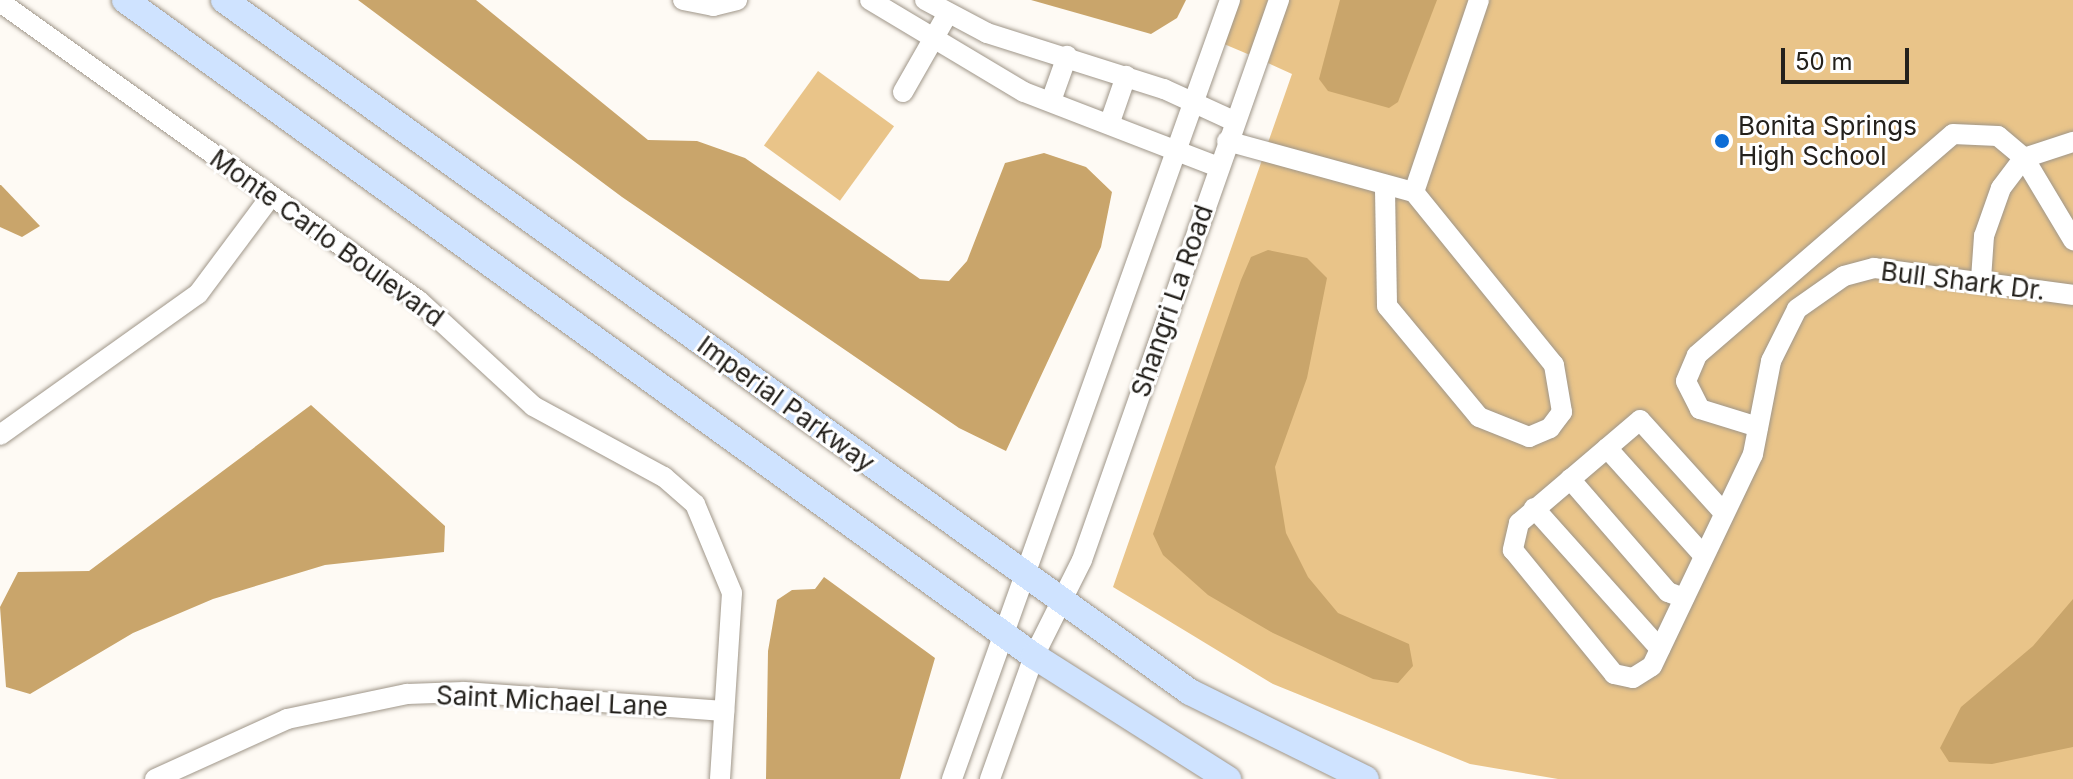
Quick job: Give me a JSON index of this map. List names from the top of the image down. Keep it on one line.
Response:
{"streets":{"main road":["Imperial Parkway"],"street":["Monte Carlo Boulevard","Bull Shark Dr.","Shangri La Road","Saint Michael Lane"]},"crossings":[["Monte Carlo Boulevard","Saint Michael Lane"],["Shangri La Road","Imperial Parkway"]],"places":["Bonita Springs High School"],"scale_bar":"50 m"}
